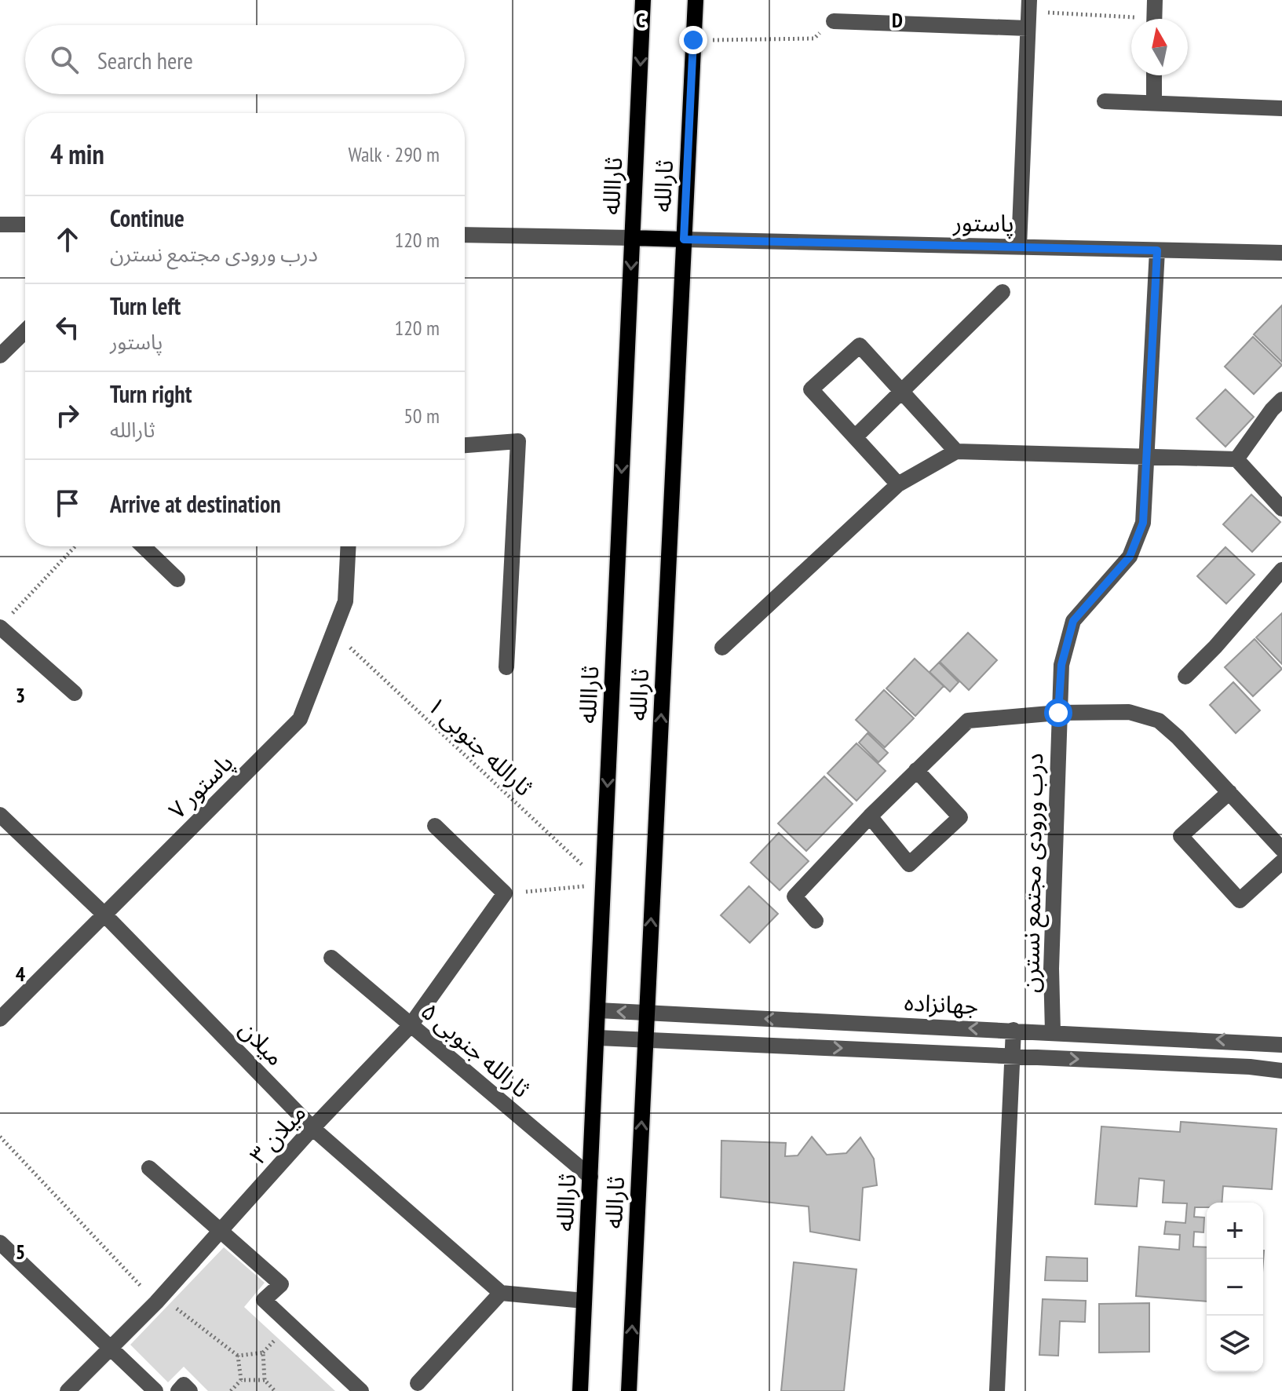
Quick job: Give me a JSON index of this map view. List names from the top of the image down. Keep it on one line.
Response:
{"streets":{"main road":["ثاراالله","ثارالله"],"street":["پاستور","پاستور ۷","درب ورودی مجتمع نسترن","جهانزاده","میلان","ثارالله جنوبی ۵","میلان ۳"],"path":["ثارالله جنوبی ۱"]},"crossings":[["ثاراالله","ثارالله جنوبی ۱"],["ثاراالله","جهانزاده"],["ثاراالله","ثارالله جنوبی ۵"],["ثارالله","پاستور"],["ثارالله","جهانزاده"],["پاستور","درب ورودی مجتمع نسترن"],["ثارالله جنوبی ۱","پاستور ۷"],["پاستور ۷","میلان"],["درب ورودی مجتمع نسترن","جهانزاده"],["میلان","میلان ۳"],["ثارالله جنوبی ۵","میلان ۳"]],"one_way":["ثاراالله","ثارالله"],"north":"top","page":{"search":"Search here","heading":["4 min","Walk · 290 m"],"list":[["Continue","درب ورودی مجتمع نسترن","120 m"],["Turn left","پاستور","120 m"],["Turn right","ثارالله","50 m"],"Arrive at destination"],"map_buttons":["+","−"]},"grid":{"columns":["C","D"],"rows":["3","4","5"]}}
